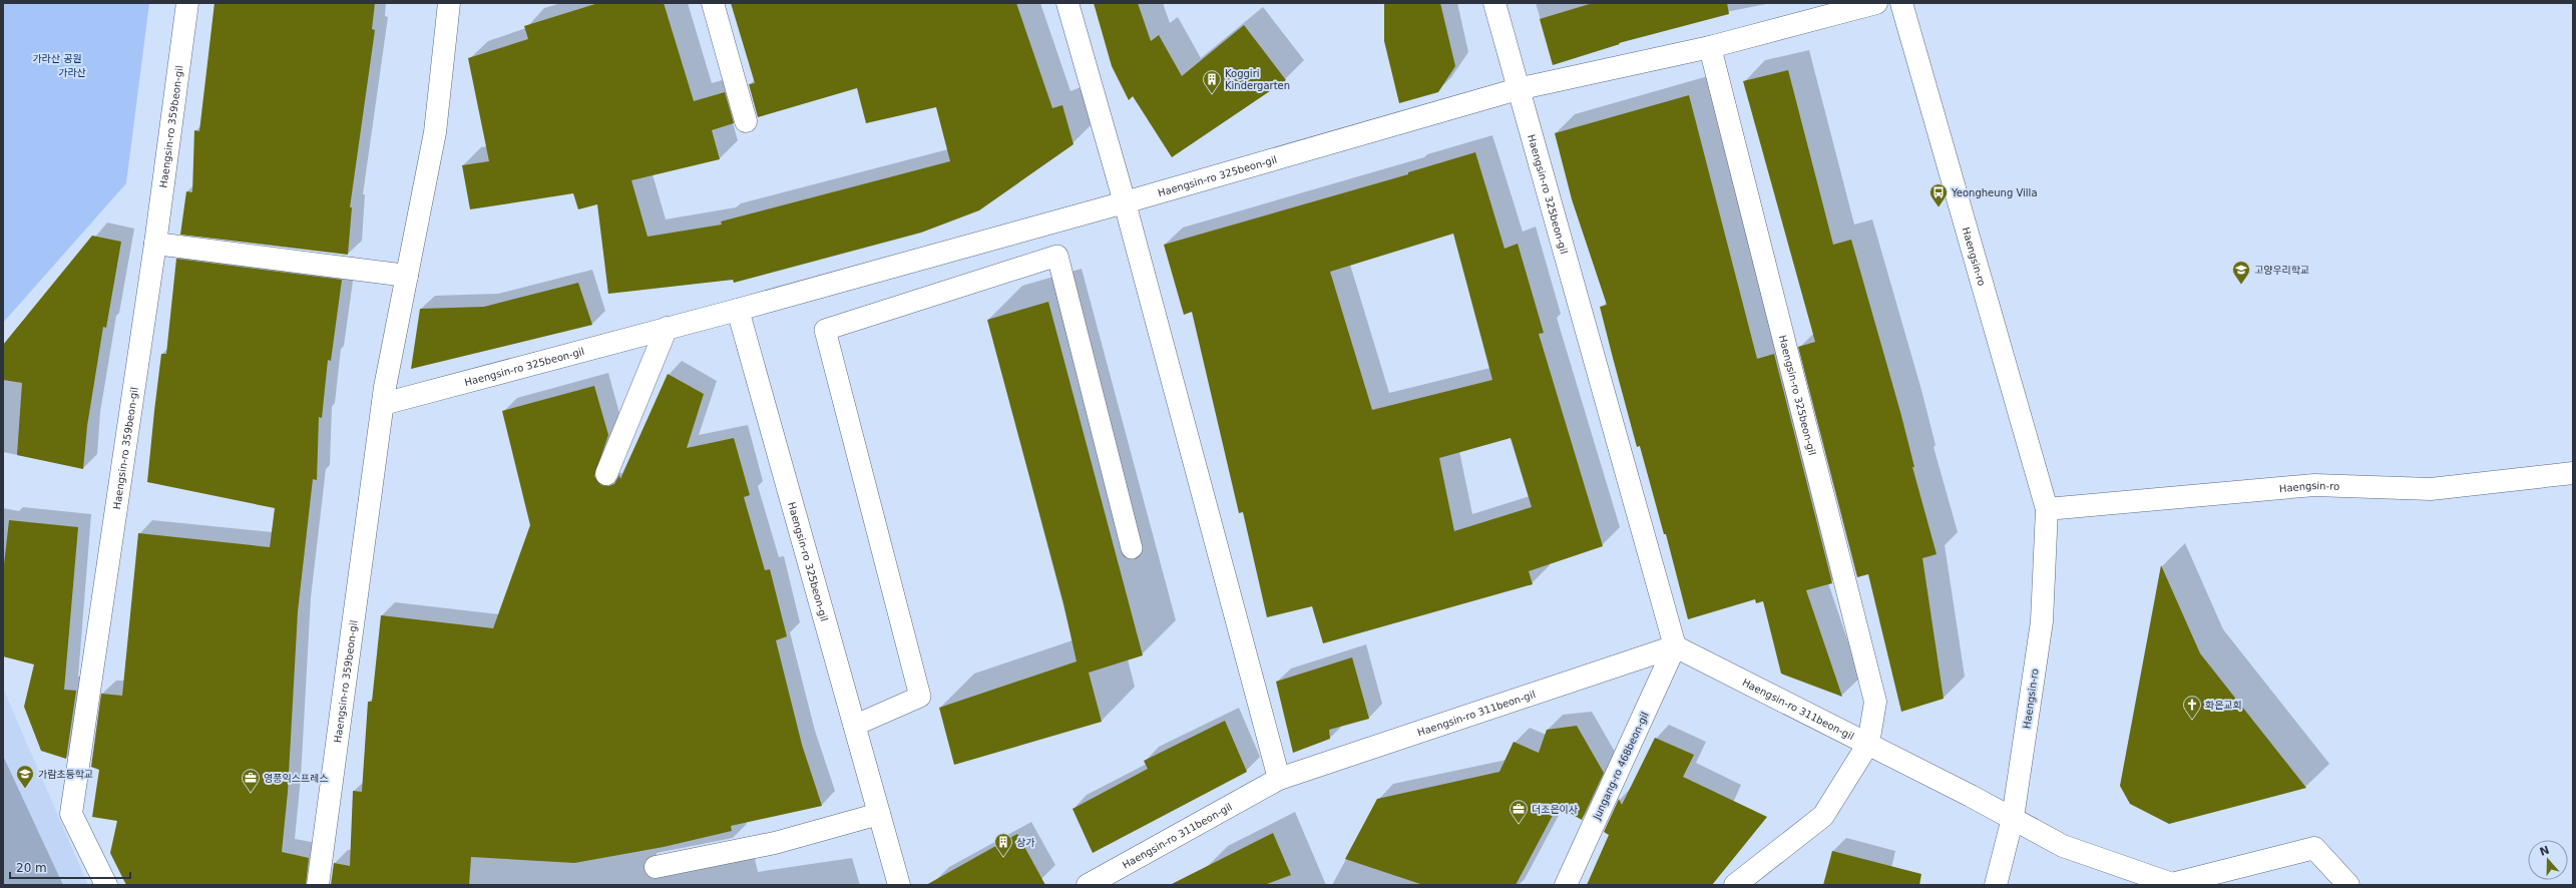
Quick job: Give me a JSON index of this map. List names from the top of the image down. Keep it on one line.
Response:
{"streets":{"street":["Haengsin-ro 359beon-gil","Haengsin-ro 325beon-gil","Haengsin-ro","Haengsin-ro 311beon-gil","Jungang-ro 468beon-gil"]},"crossings":[["Haengsin-ro 359beon-gil","Haengsin-ro 325beon-gil"],["Haengsin-ro 325beon-gil","Haengsin-ro 311beon-gil"],["Haengsin-ro 325beon-gil","Jungang-ro 468beon-gil"],["Haengsin-ro","Haengsin-ro 311beon-gil"],["Haengsin-ro 311beon-gil","Jungang-ro 468beon-gil"]],"parks":["가라산 공원","가라산"],"places":{"building":["Koggiri Kindergarten","상가"],"bus stop":["Yeongheung Villa"],"school or university":["고양우리학교","가람초등학교"],"church":["화은교회"],"office":["영풍익스프레스","더조은이사"]},"scale_bar":"20 m","north":"top"}
